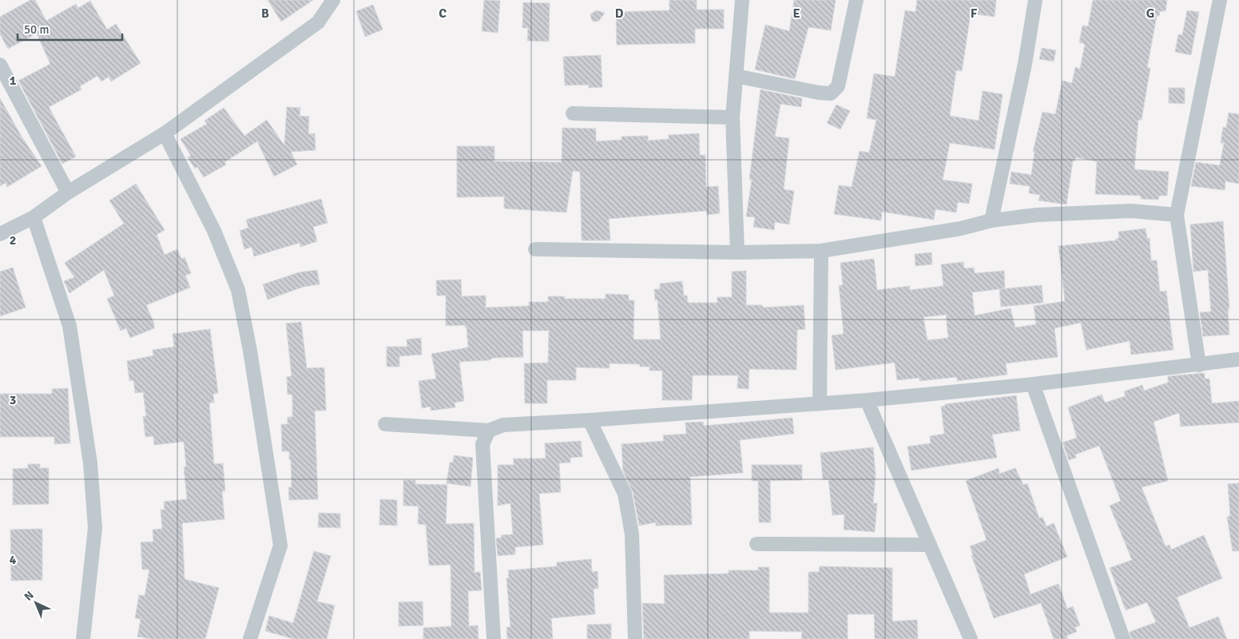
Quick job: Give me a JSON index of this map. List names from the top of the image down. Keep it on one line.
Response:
{"scale_bar":"50 m","north":"top left","grid":{"columns":["B","C","D","E","F","G"],"rows":["1","2","3","4"]}}
